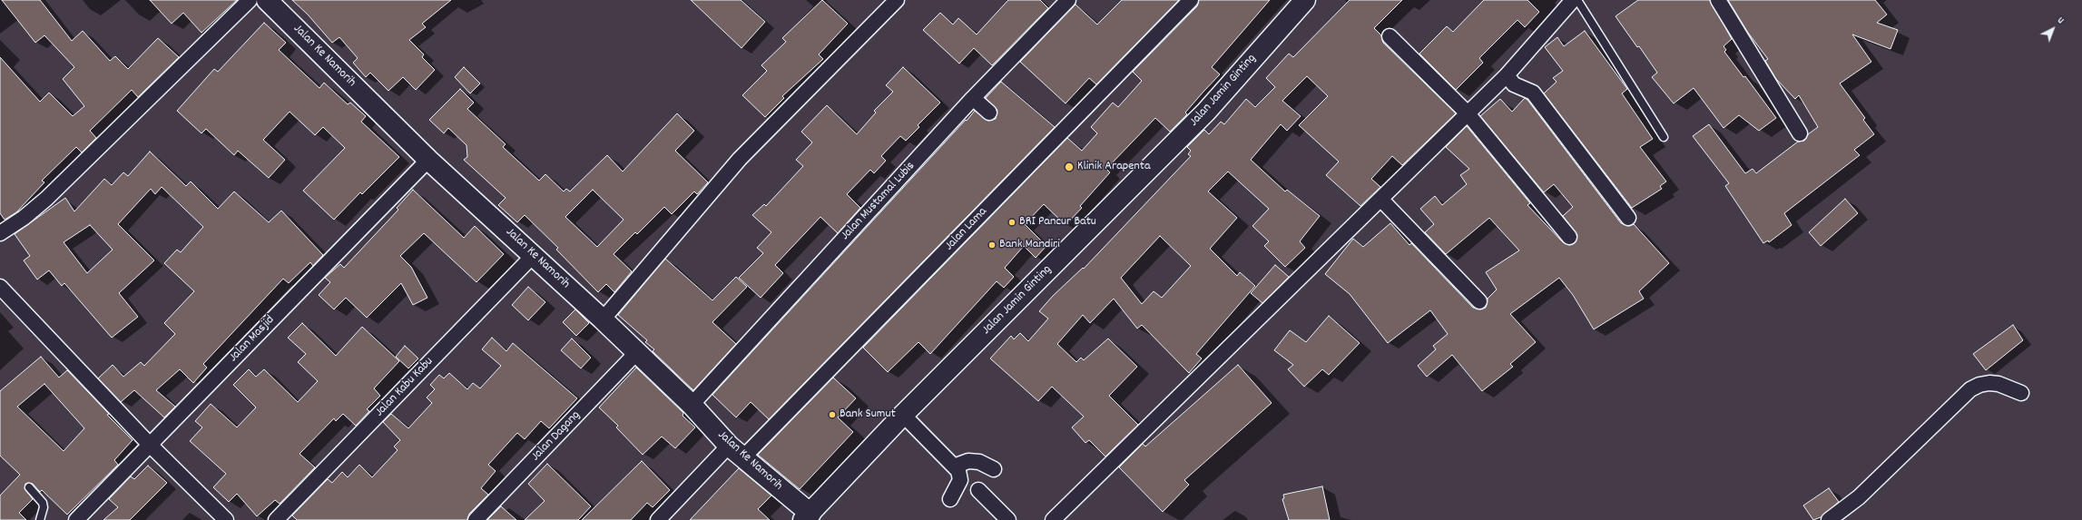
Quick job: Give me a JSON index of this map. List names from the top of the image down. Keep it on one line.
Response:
{"streets":{"main road":["Jalan Ke Namorih","Jalan Jamin Ginting"],"street":["Jalan Mustamal Lubis","Jalan Lama","Jalan Masjid","Jalan Kabu Kabu","Jalan Dagang"]},"crossings":[["Jalan Ke Namorih","Jalan Jamin Ginting"],["Jalan Ke Namorih","Jalan Mustamal Lubis"],["Jalan Ke Namorih","Jalan Lama"],["Jalan Ke Namorih","Jalan Masjid"],["Jalan Ke Namorih","Jalan Kabu Kabu"],["Jalan Ke Namorih","Jalan Dagang"]],"places":["Klinik Arapenta","BRI Pancur Batu","Bank Mandiri","Bank Sumut"],"north":"top right"}
